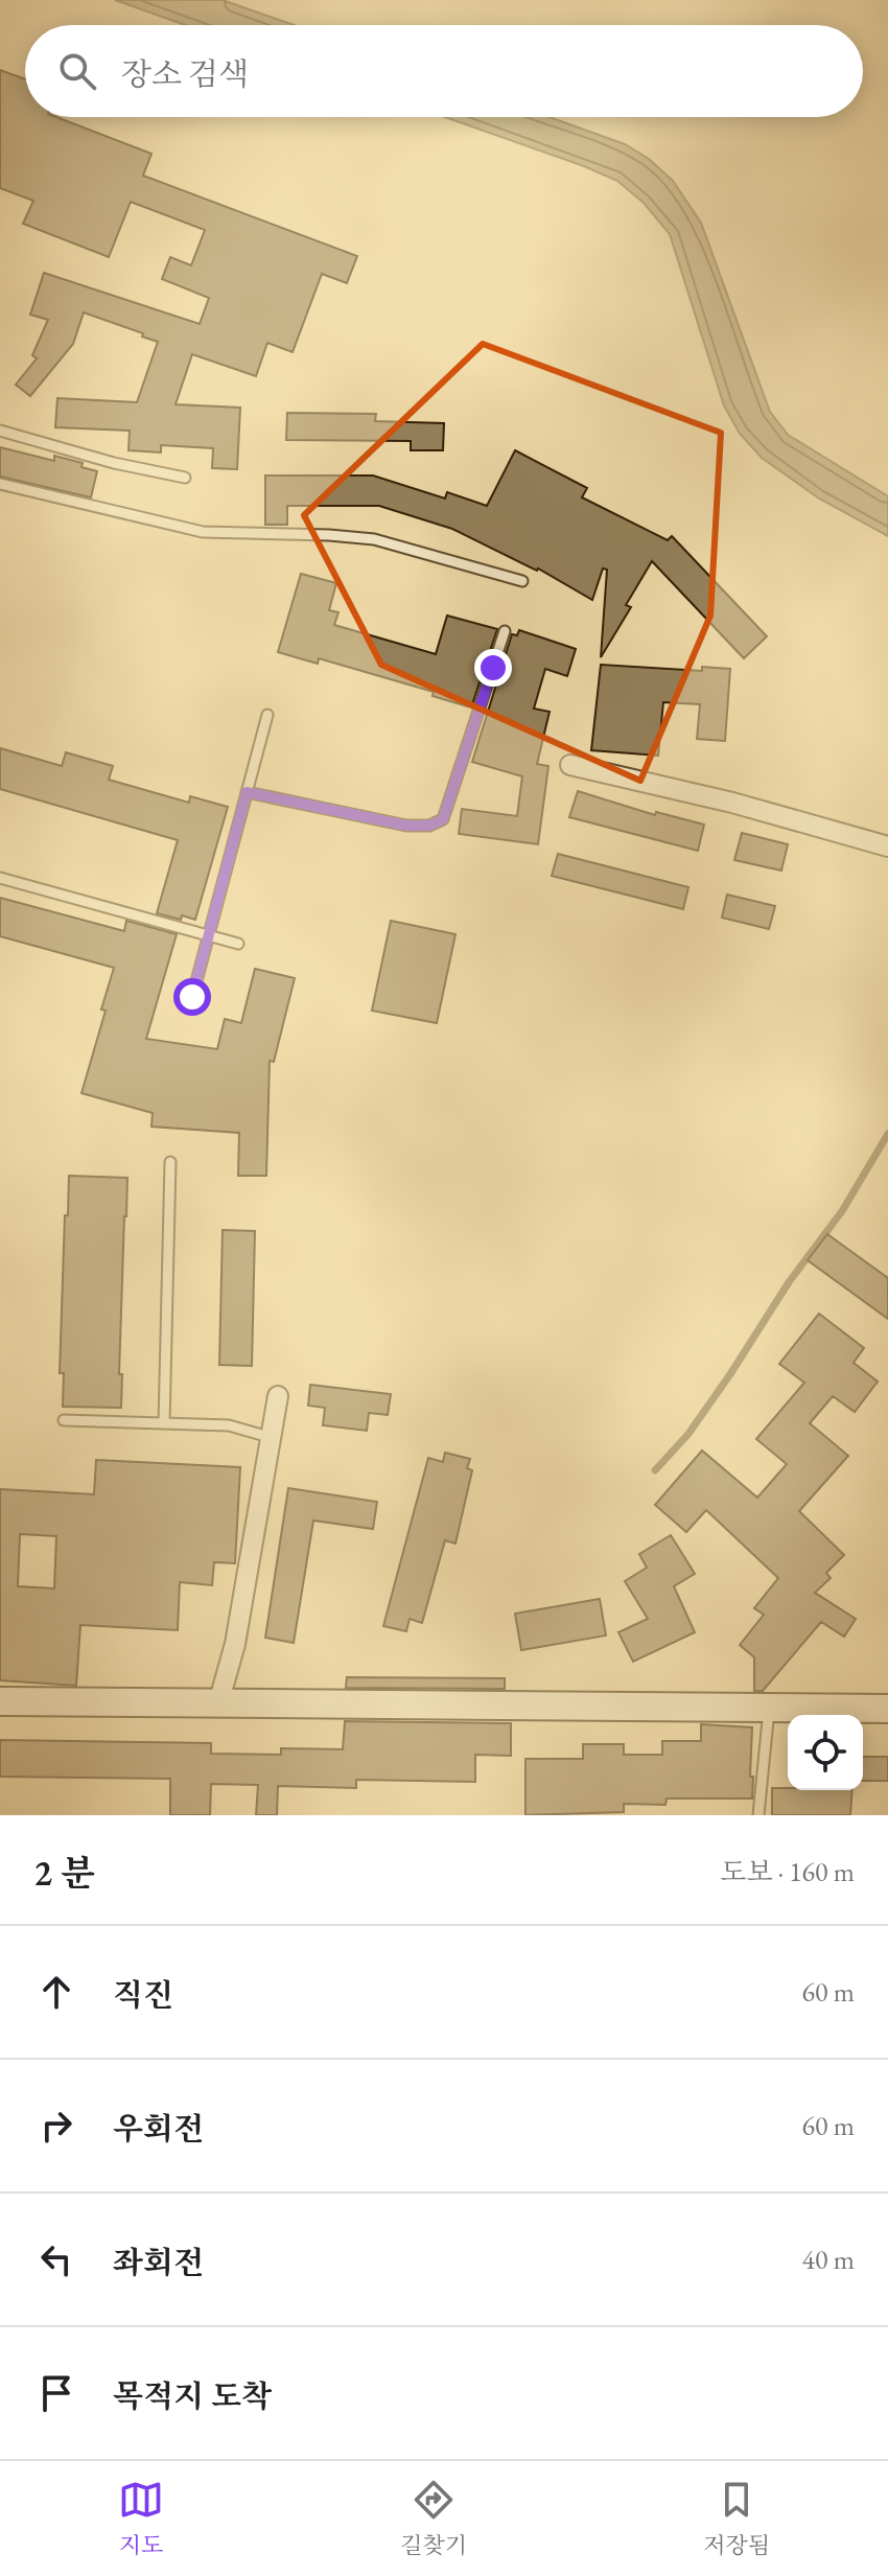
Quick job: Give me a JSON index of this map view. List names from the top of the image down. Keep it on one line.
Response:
{"page":{"search":"장소 검색","heading":["2 분","도보 · 160 m"],"list":[["직진","60 m"],["우회전","60 m"],["좌회전","40 m"],"목적지 도착"],"nav":["지도","길찾기","저장됨"]}}
